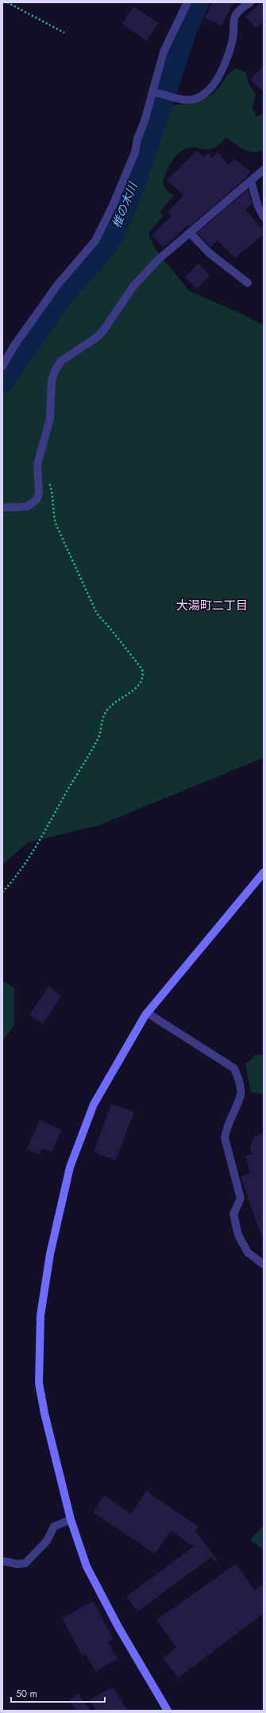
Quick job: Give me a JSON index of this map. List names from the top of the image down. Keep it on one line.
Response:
{"districts":["大湯町二丁目"],"water":["椎の木川"],"scale_bar":"50 m"}
